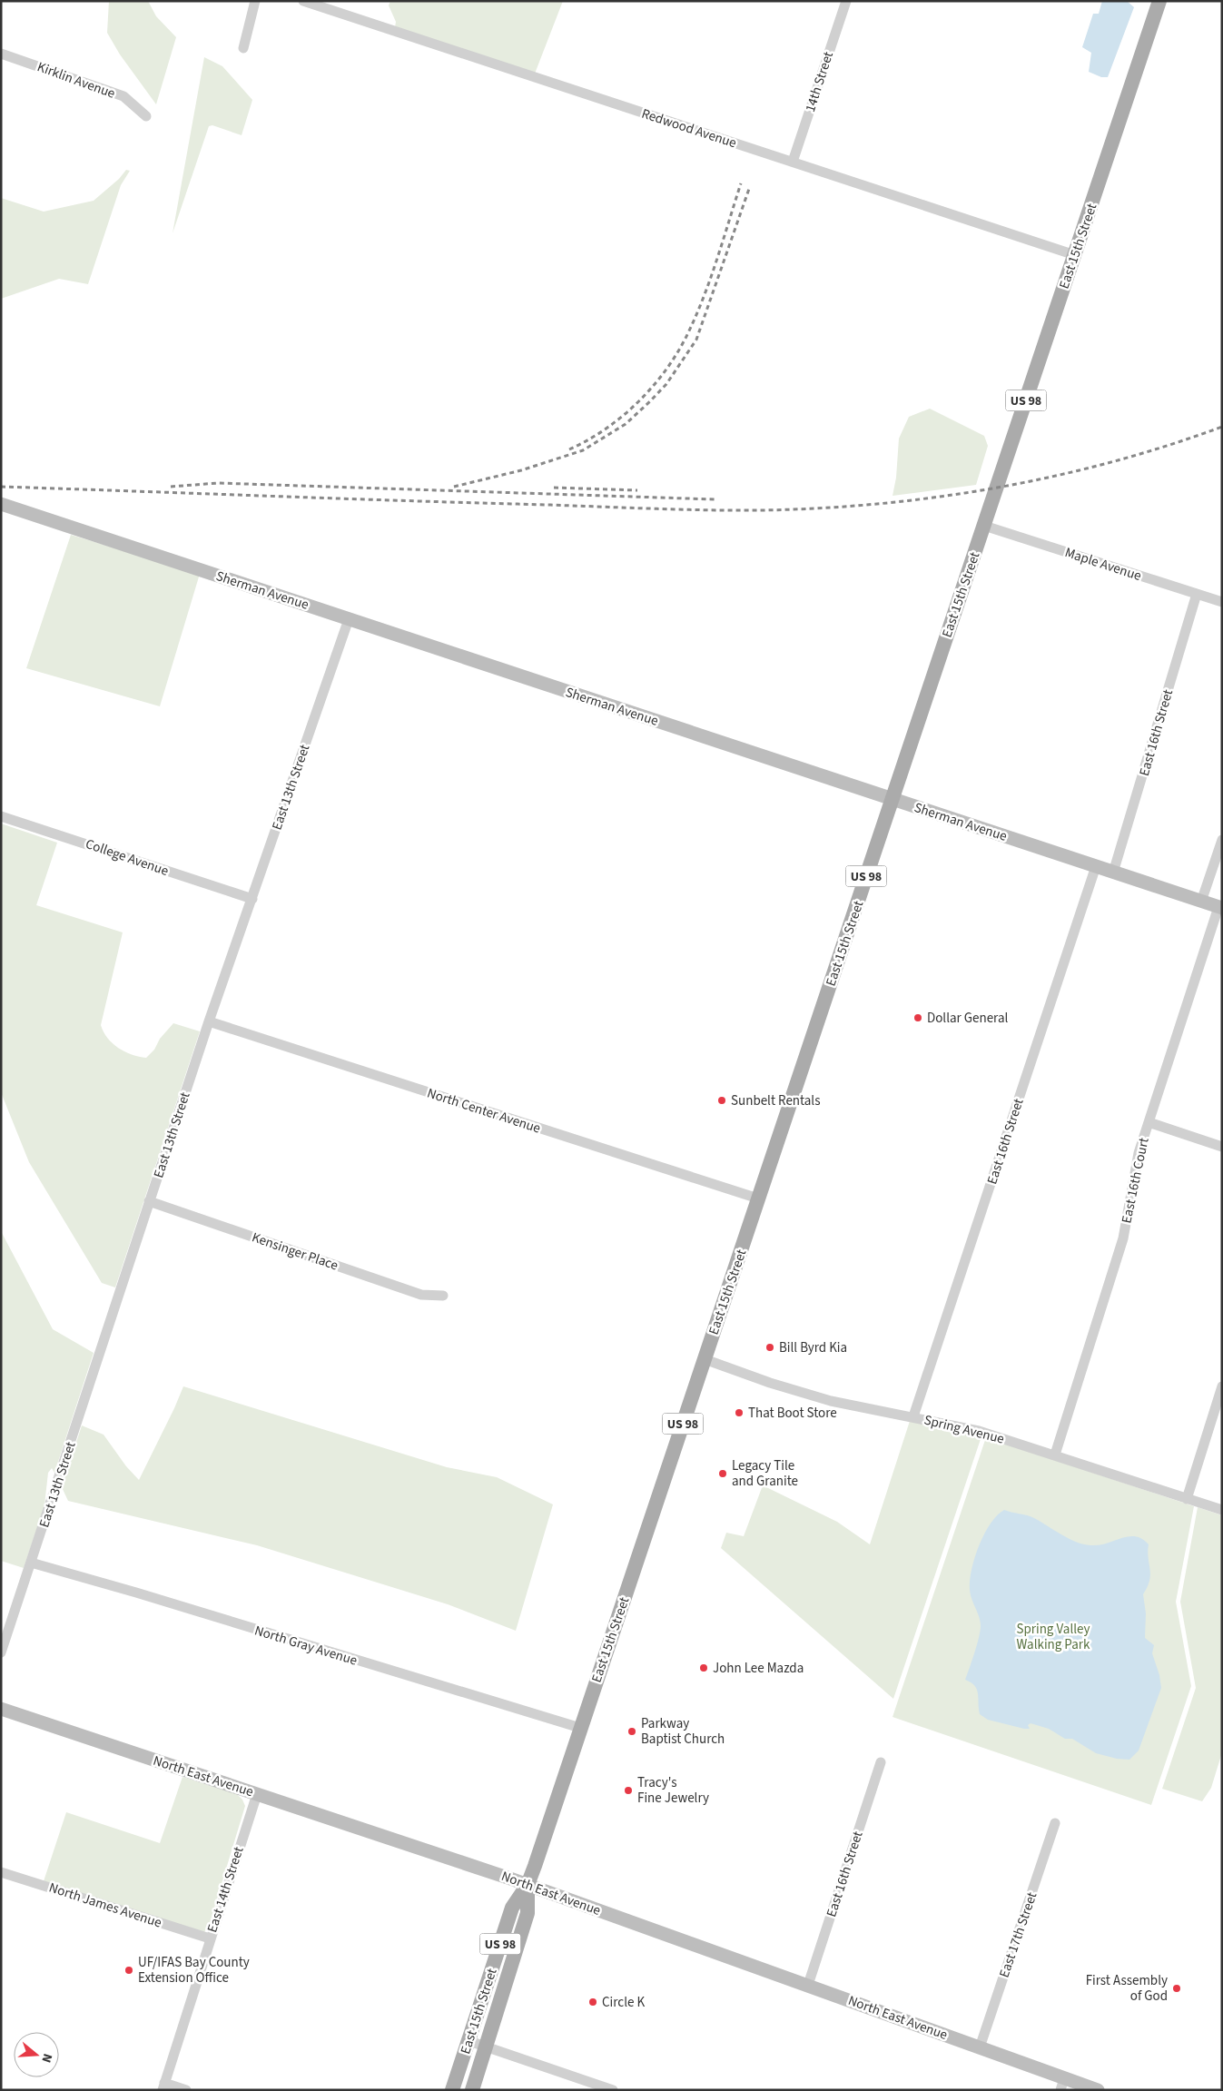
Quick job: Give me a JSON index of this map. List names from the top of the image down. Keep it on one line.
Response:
{"streets":{"main road":["East 15th Street","US 98"],"street":["Kirklin Avenue","14th Street","Redwood Avenue","Maple Avenue","Sherman Avenue","East 16th Street","East 13th Street","College Avenue","North Center Avenue","East 16th Court","Kensinger Place","Spring Avenue","North Gray Avenue","North East Avenue","East 14th Street","North James Avenue","East 17th Street"]},"crossings":[["14th Street","Redwood Avenue"],["Redwood Avenue","East 15th Street"],["East 15th Street","Maple Avenue"],["East 15th Street","Sherman Avenue"],["East 15th Street","North Center Avenue"],["East 15th Street","Spring Avenue"],["East 15th Street","North Gray Avenue"],["East 15th Street","North East Avenue"],["Maple Avenue","East 16th Street"],["Sherman Avenue","East 16th Street"],["Sherman Avenue","East 13th Street"],["Sherman Avenue","East 16th Court"],["East 16th Street","Spring Avenue"],["East 16th Street","North East Avenue"],["East 13th Street","College Avenue"],["East 13th Street","North Center Avenue"],["East 13th Street","Kensinger Place"],["East 13th Street","North Gray Avenue"],["East 16th Court","Spring Avenue"],["North East Avenue","East 14th Street"],["North East Avenue","East 17th Street"],["East 14th Street","North James Avenue"]],"parks":["Spring Valley Walking Park"],"places":["Dollar General","Sunbelt Rentals","Bill Byrd Kia","That Boot Store","Legacy Tile and Granite","John Lee Mazda","Parkway Baptist Church","Tracy's Fine Jewelry","UF/IFAS Bay County Extension Office","First Assembly of God","Circle K"],"north":"right"}
